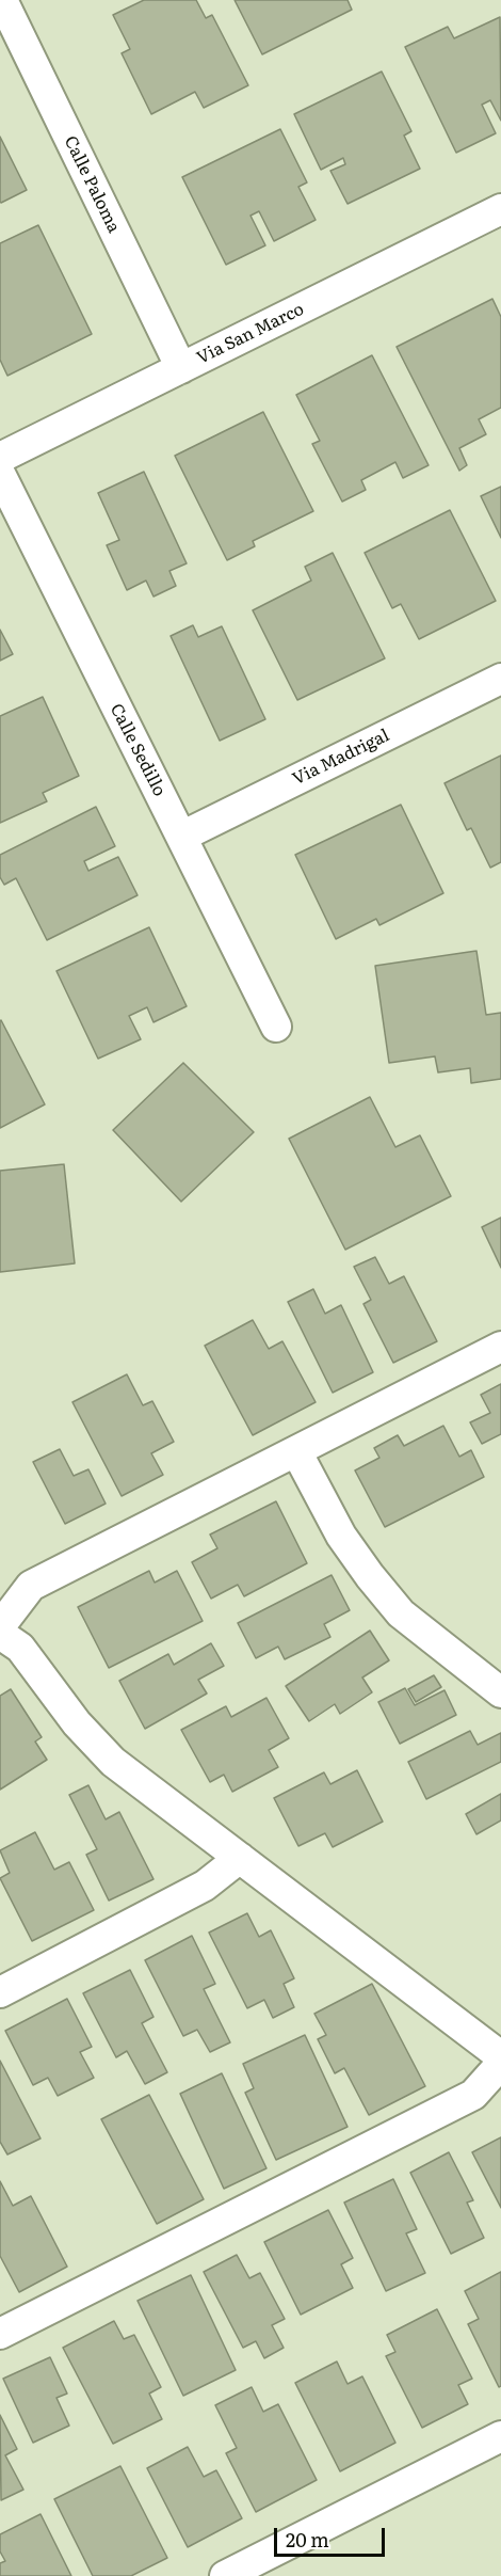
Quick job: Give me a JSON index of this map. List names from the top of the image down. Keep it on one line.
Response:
{"streets":{"street":["Calle Paloma","Via San Marco","Calle Sedillo","Via Madrigal"]},"crossings":[["Calle Paloma","Via San Marco"],["Calle Sedillo","Via Madrigal"]],"scale_bar":"20 m"}
